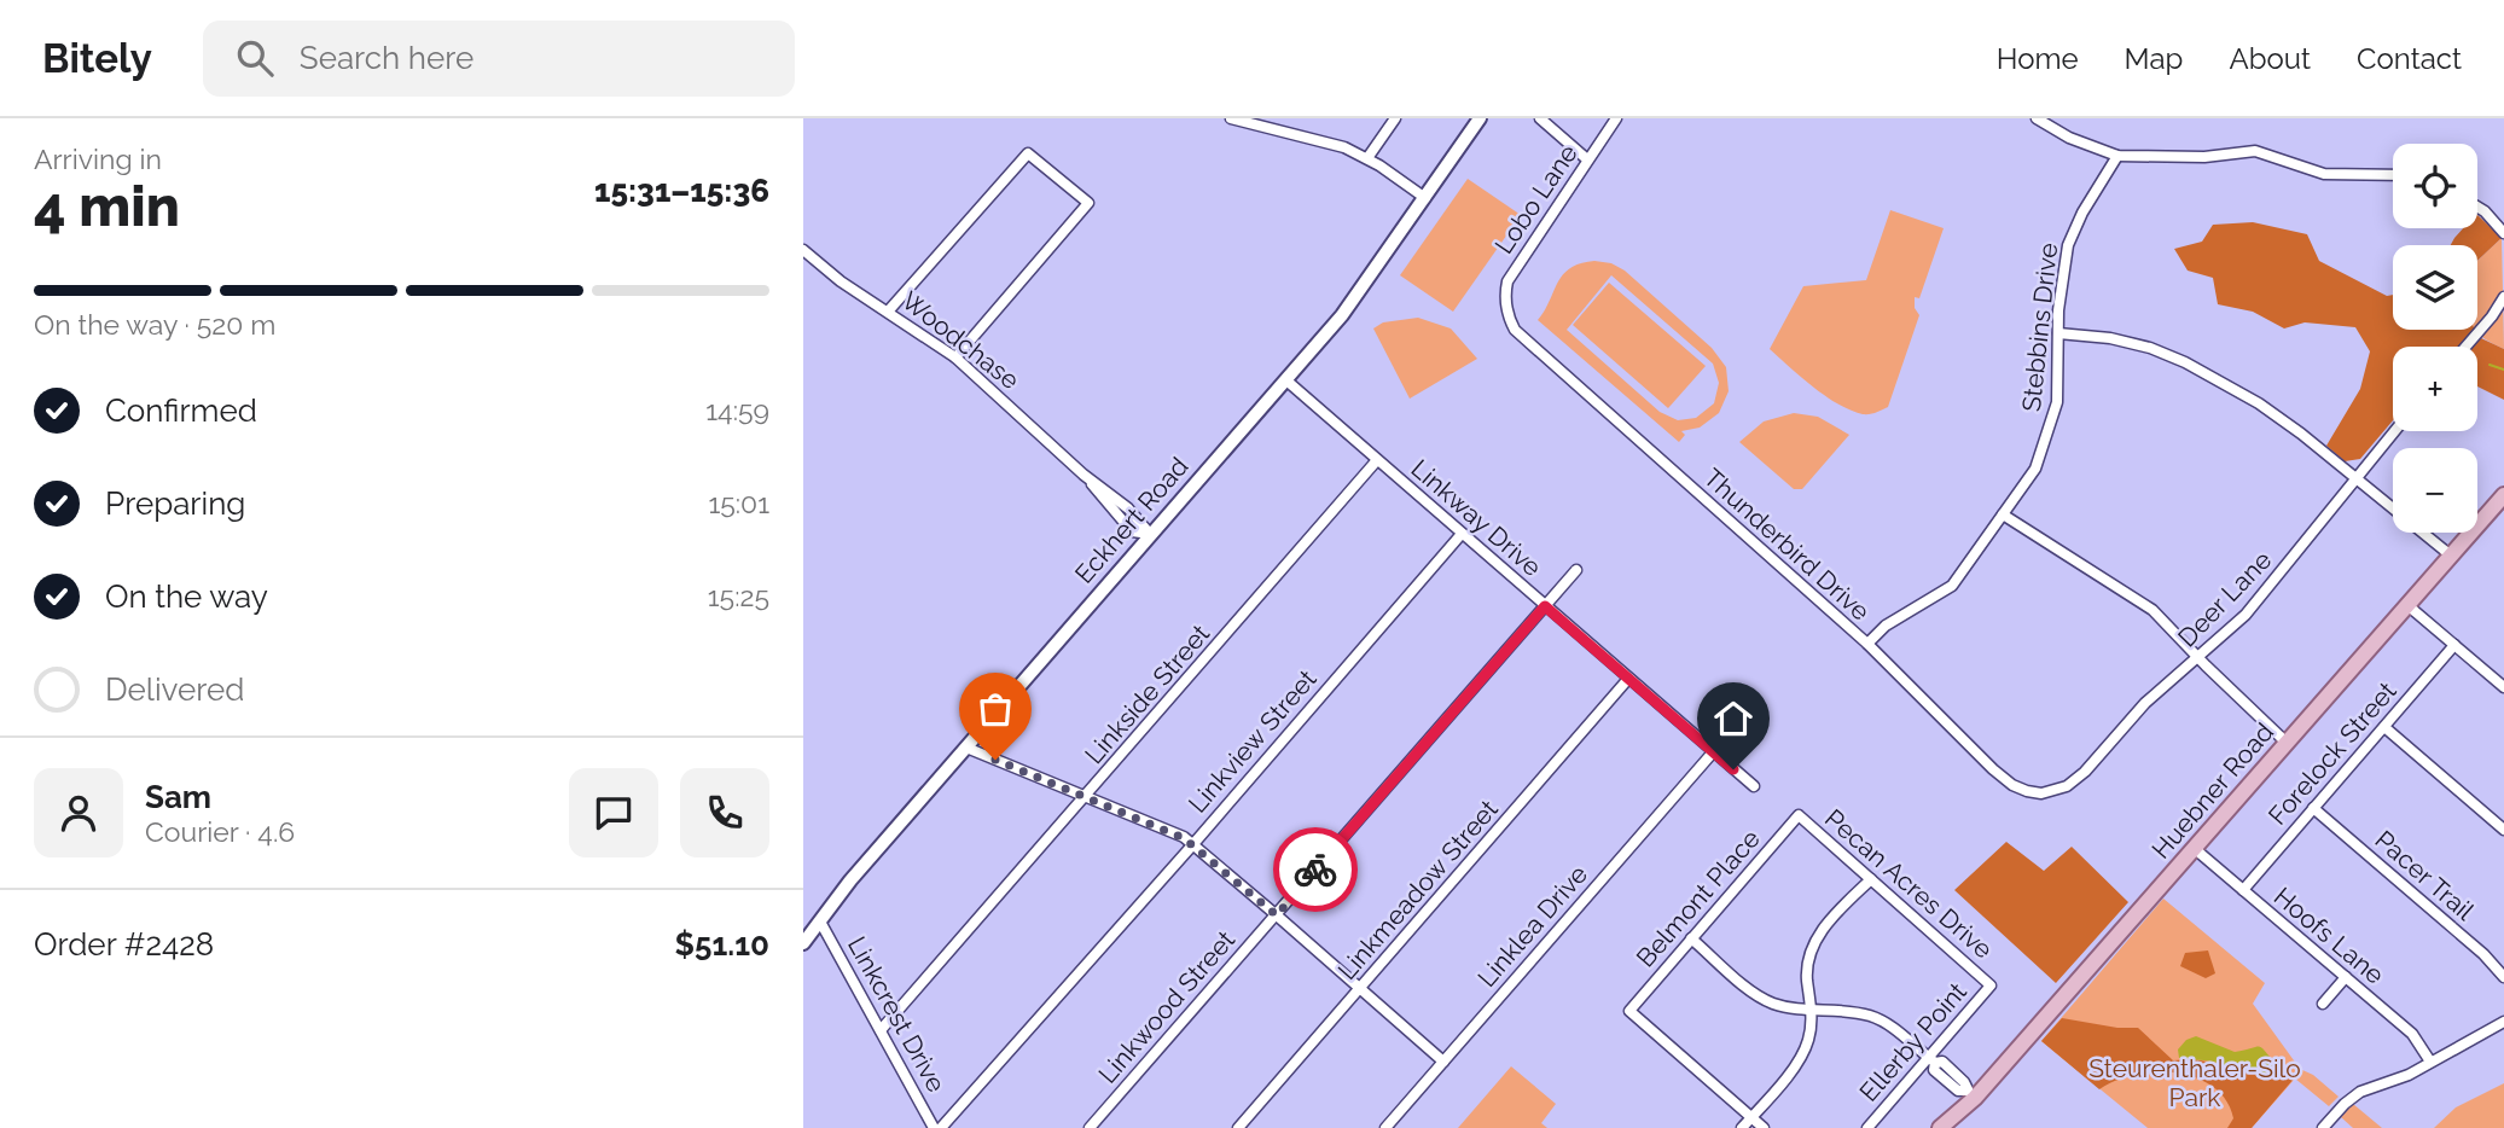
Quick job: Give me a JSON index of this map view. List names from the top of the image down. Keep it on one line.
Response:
{"streets":{"main road":["Eckhert Road","Huebner Road"],"street":["Lobo Lane","Stebbins Drive","Woodchase","Linkway Drive","Thunderbird Drive","Deer Lane","Linkside Street","Linkview Street","Forelock Street","Pacer Trail","Pecan Acres Drive","Linkmeadow Street","Belmont Place","Linklea Drive","Hoofs Lane","Linkwood Street","Linkcrest Drive","Ellerby Point"]},"crossings":[["Lobo Lane","Thunderbird Drive"],["Stebbins Drive","Thunderbird Drive"],["Woodchase","Eckhert Road"],["Linkway Drive","Eckhert Road"],["Linkway Drive","Linkside Street"],["Linkway Drive","Linkview Street"],["Linkway Drive","Linkmeadow Street"],["Linkway Drive","Linklea Drive"],["Linkway Drive","Linkwood Street"],["Eckhert Road","Linkcrest Drive"],["Thunderbird Drive","Deer Lane"],["Linkside Street","Linkcrest Drive"],["Forelock Street","Pacer Trail"],["Forelock Street","Hoofs Lane"],["Huebner Road","Hoofs Lane"],["Pecan Acres Drive","Belmont Place"],["Pecan Acres Drive","Ellerby Point"]],"parks":["Steurenthaler-Silo Park"],"page":{"header":"Bitely","search":"Search here","nav":["Home","Map","About","Contact"],"heading":["4 min","Arriving in","15:31–15:36"],"panel":["Sam","Courier · 4.6","Order #2428","$51.10"],"map_buttons":["+","−"],"bar":"On the way · 520 m","list":[["Confirmed","14:59"],["Preparing","15:01"],["On the way","15:25"],"Delivered"]}}
